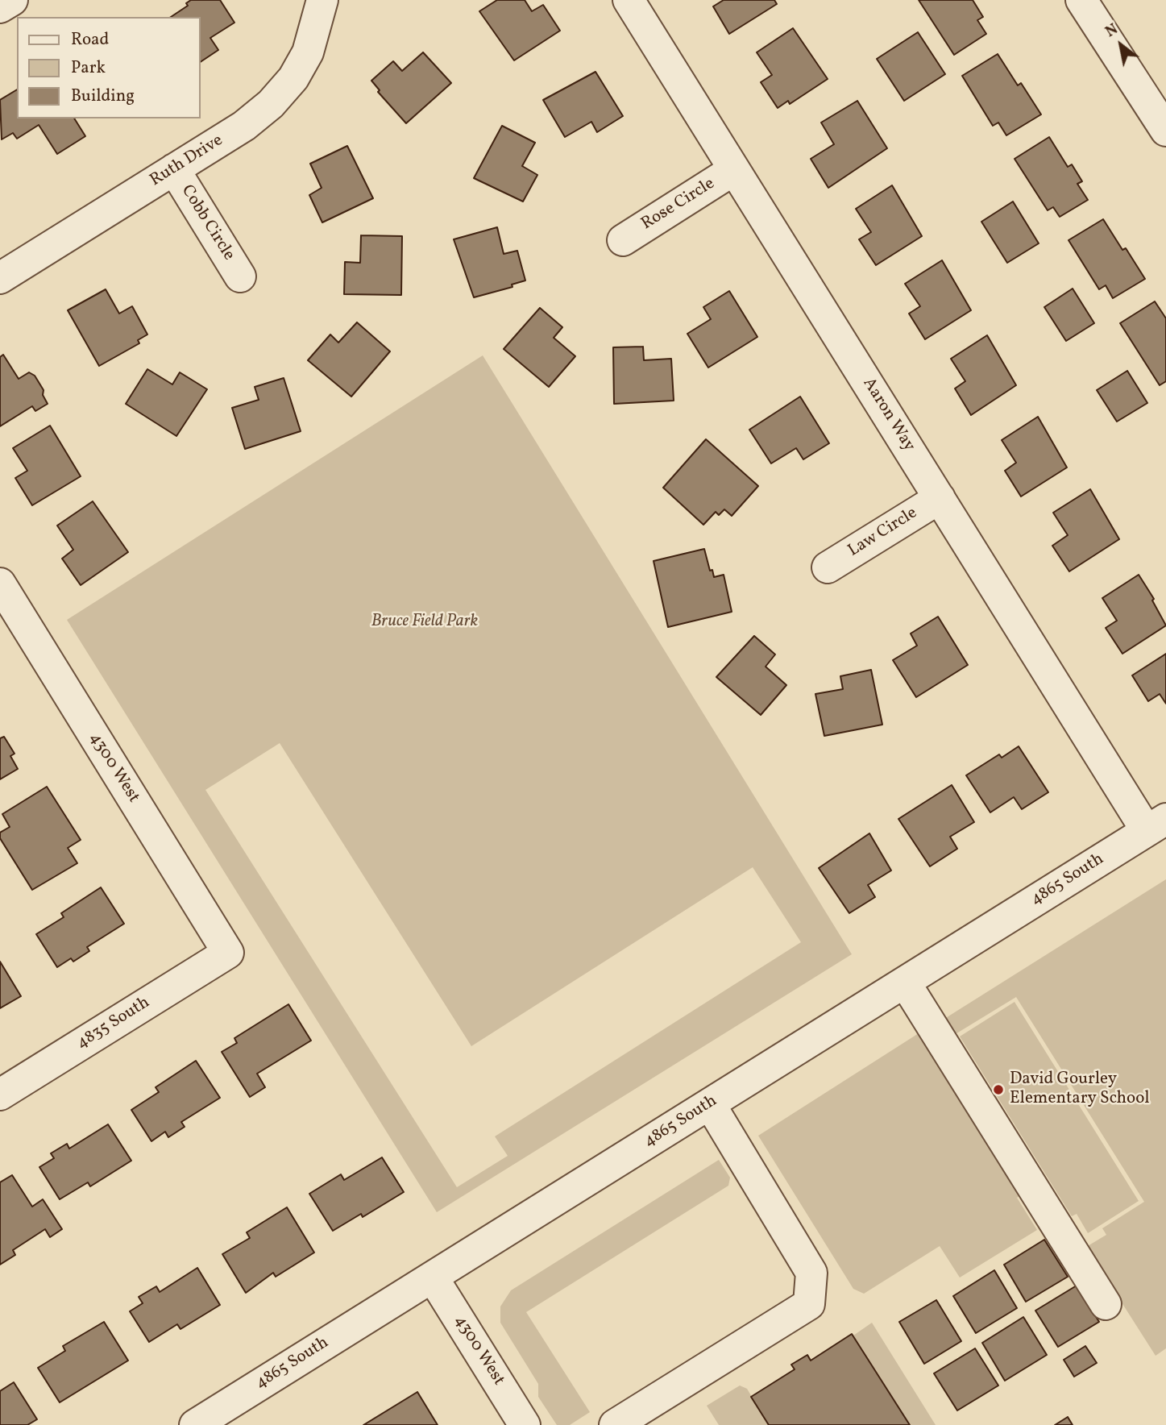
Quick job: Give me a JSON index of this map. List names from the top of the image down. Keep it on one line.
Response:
{"streets":{"street":["Ruth Drive","Rose Circle","Cobb Circle","Aaron Way","Law Circle","4300 West","4865 South","4835 South"]},"crossings":[["Ruth Drive","Cobb Circle"],["Rose Circle","Aaron Way"],["Aaron Way","Law Circle"],["Aaron Way","4865 South"],["4300 West","4865 South"],["4300 West","4835 South"]],"parks":["Bruce Field Park"],"places":["David Gourley Elementary School"],"legend":["Road","Park","Building"],"north":"top left"}
